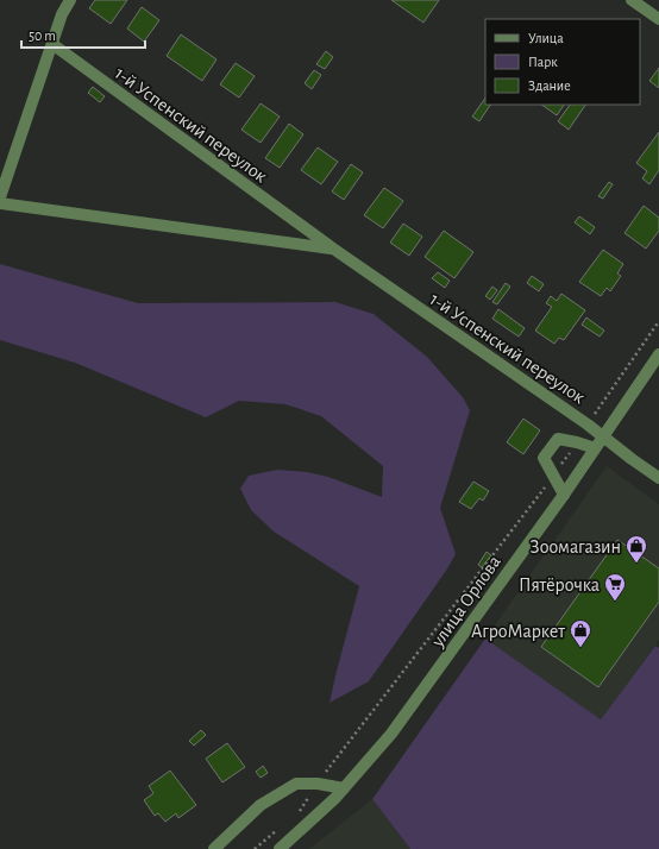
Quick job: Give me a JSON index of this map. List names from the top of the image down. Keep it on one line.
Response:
{"streets":{"street":["1-й Успенский переулок","улица Орлова"]},"crossings":[["1-й Успенский переулок","улица Орлова"]],"places":{"shop":["Зоомагазин","АгроМаркет"],"supermarket":["Пятёрочка"]},"legend":["Улица","Парк","Здание"],"scale_bar":"50 m"}
